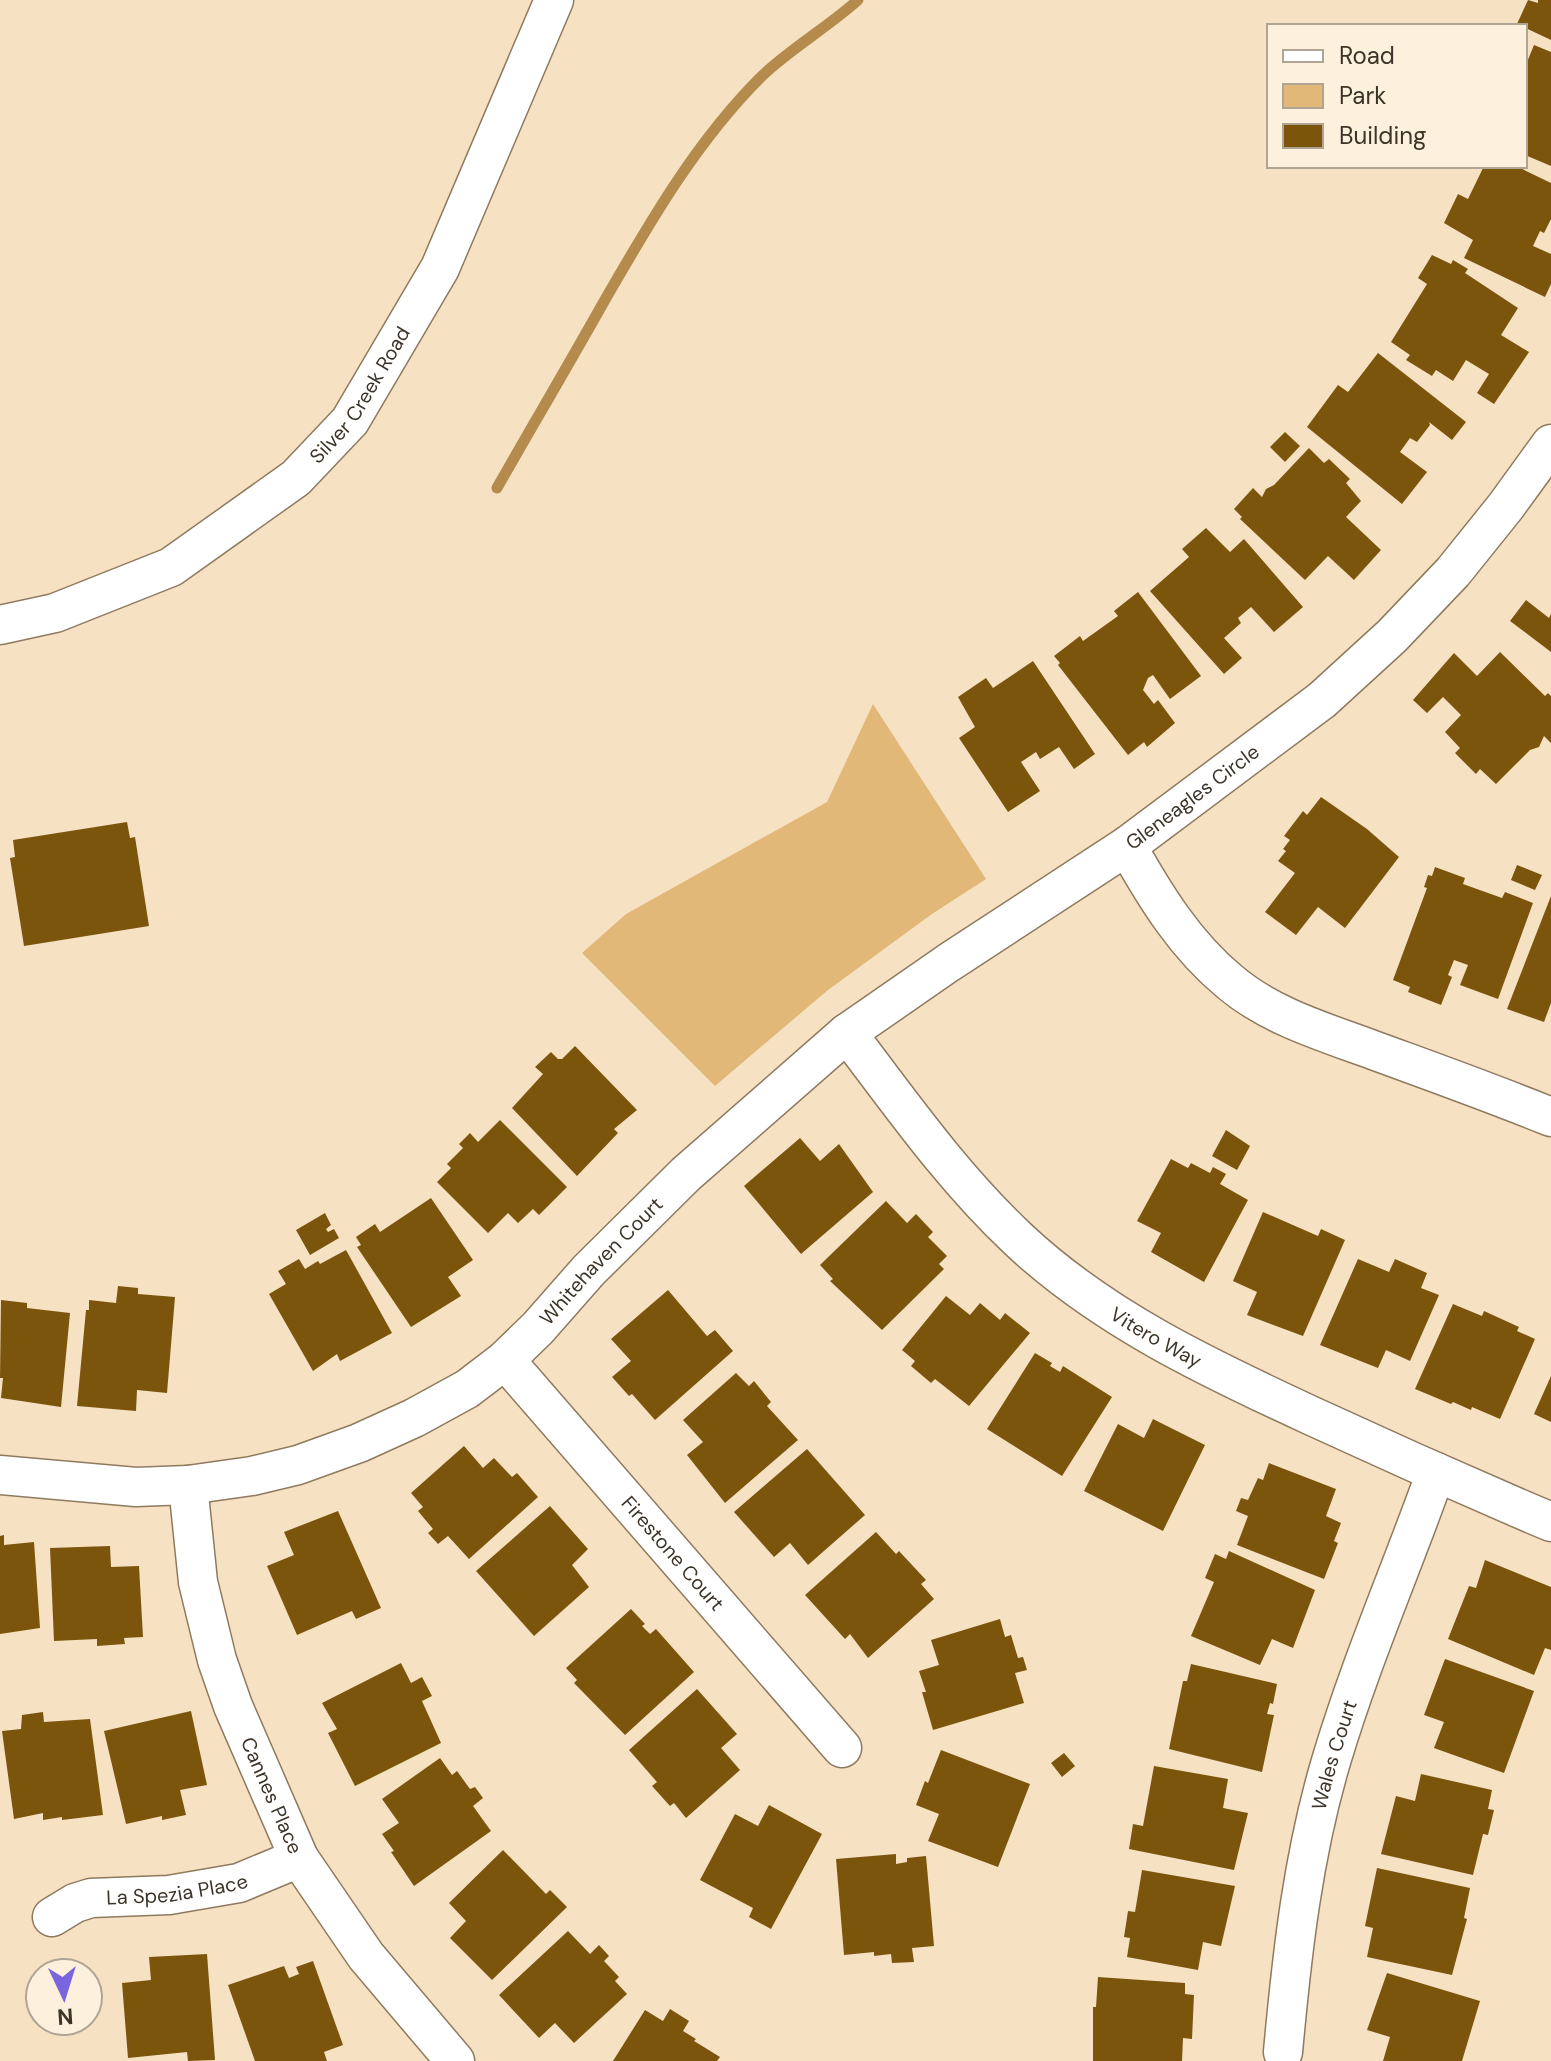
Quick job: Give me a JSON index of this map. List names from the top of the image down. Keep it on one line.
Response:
{"streets":{"street":["Silver Creek Road","Gleneagles Circle","Whitehaven Court","Vitero Way","Firestone Court","Wales Court","Cannes Place","La Spezia Place"]},"crossings":[["Gleneagles Circle","Whitehaven Court"],["Whitehaven Court","Vitero Way"],["Whitehaven Court","Firestone Court"],["Whitehaven Court","Cannes Place"],["Vitero Way","Wales Court"],["Cannes Place","La Spezia Place"]],"legend":["Road","Park","Building"],"north":"bottom"}
